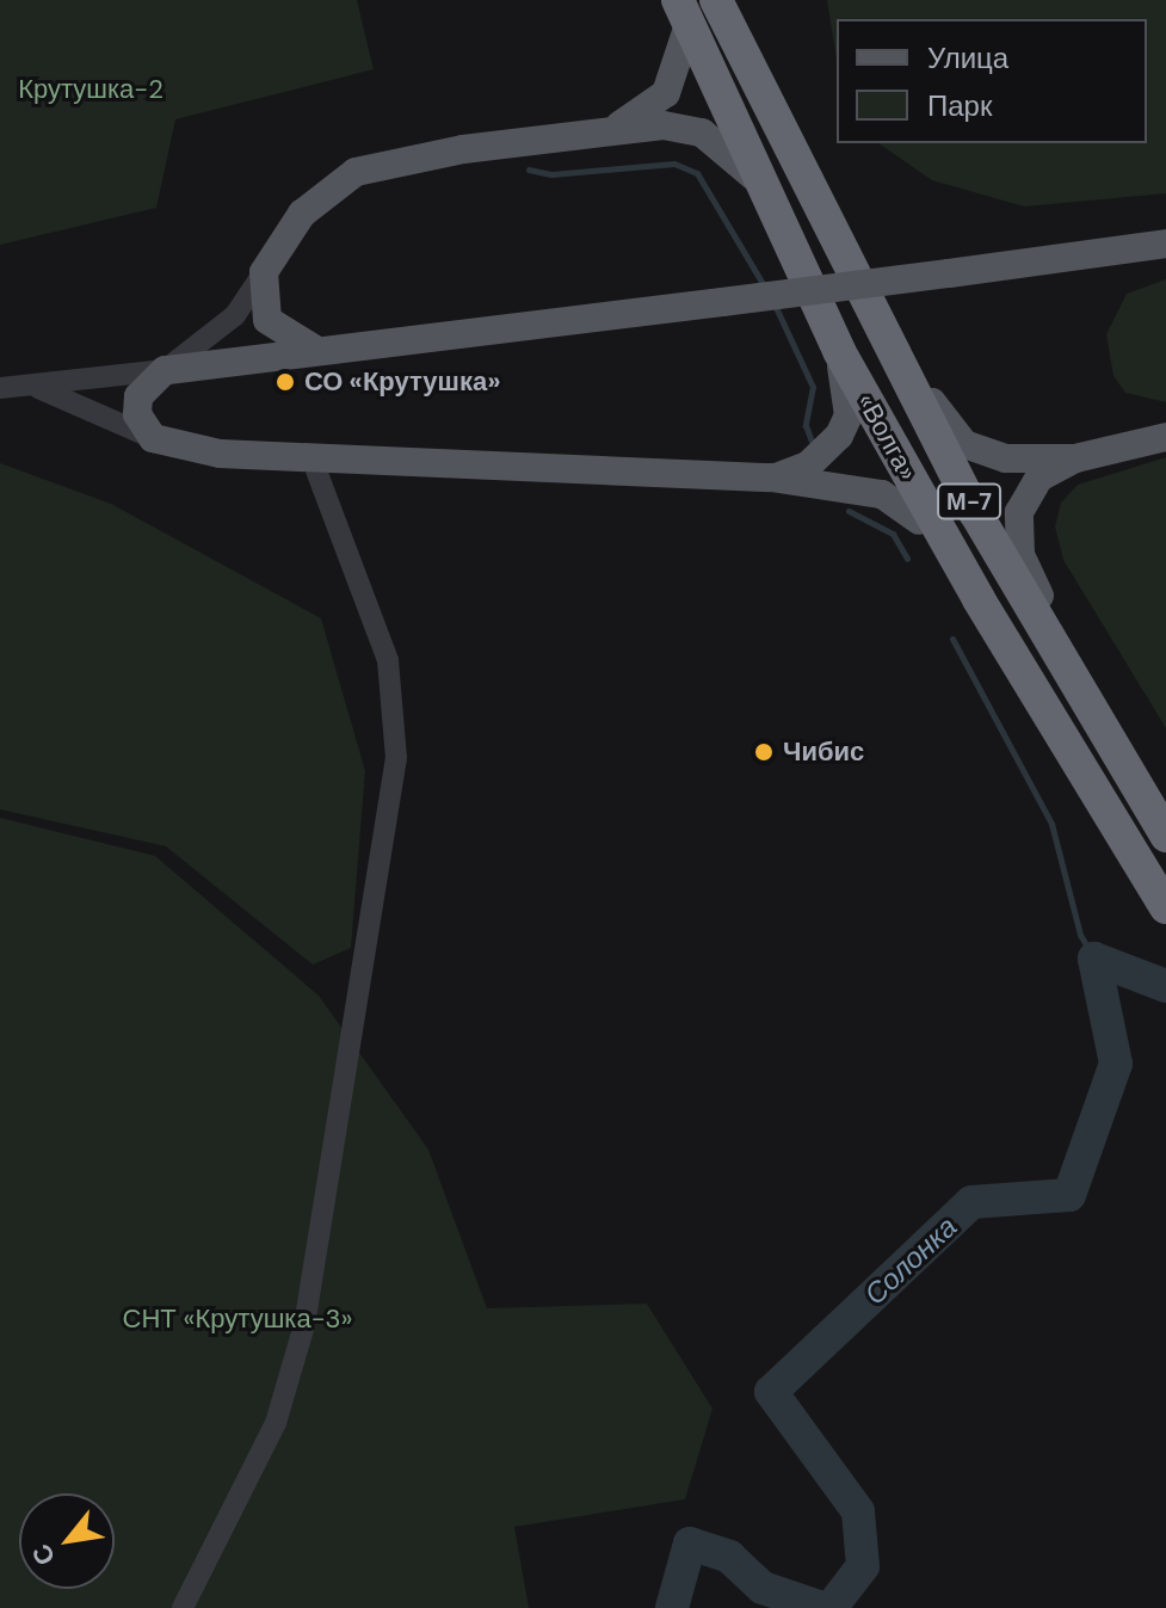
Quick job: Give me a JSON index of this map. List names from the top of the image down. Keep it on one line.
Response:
{"streets":{"highway":["«Волга»","М-7"]},"water":["Солонка"],"parks":["Крутушка-2","СНТ «Крутушка-3»"],"places":["СО «Крутушка»","Чибис"],"legend":["Улица","Парк"],"north":"bottom left"}
